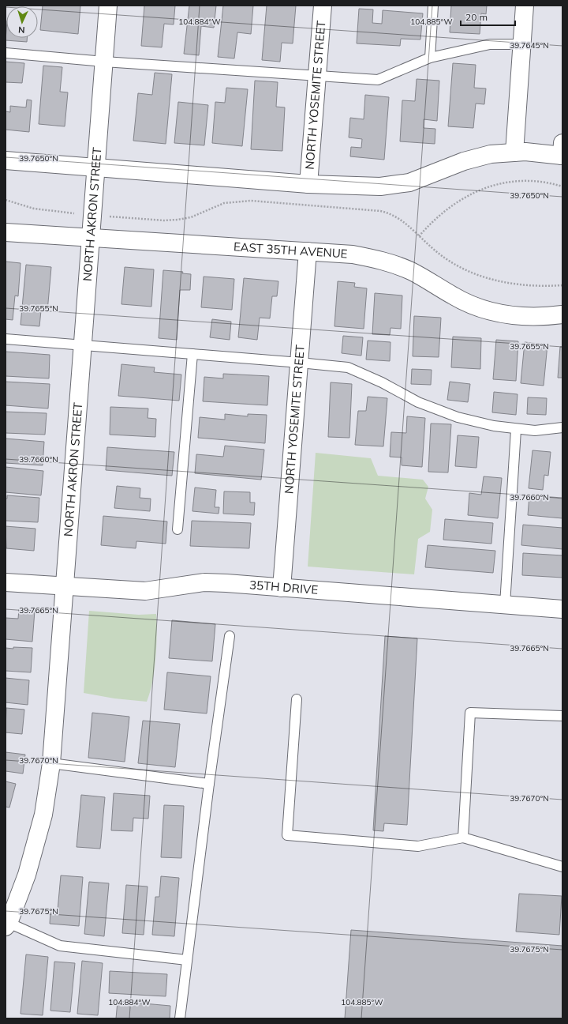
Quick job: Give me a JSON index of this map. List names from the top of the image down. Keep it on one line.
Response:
{"streets":{"street":["NORTH YOSEMITE STREET","NORTH AKRON STREET","EAST 35TH AVENUE","35TH DRIVE"]},"crossings":[["NORTH YOSEMITE STREET","EAST 35TH AVENUE"],["NORTH YOSEMITE STREET","35TH DRIVE"],["NORTH AKRON STREET","EAST 35TH AVENUE"],["NORTH AKRON STREET","35TH DRIVE"]],"scale_bar":"20 m","north":"bottom","coordinates":["104.885°W","104.884°W","39.7645°N","39.7650°N","39.7655°N","39.7660°N","39.7665°N","39.7670°N","39.7675°N"]}
